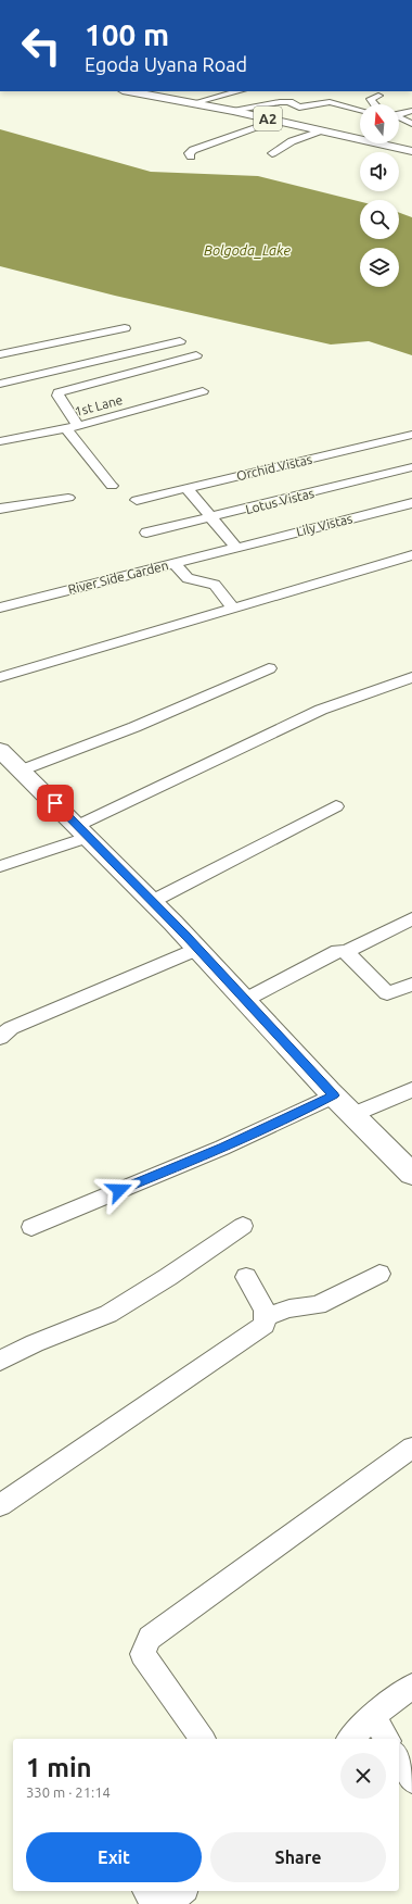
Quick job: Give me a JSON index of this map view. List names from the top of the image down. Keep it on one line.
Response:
{"streets":{"main road":["A2"],"street":["1st Lane","Orchid Vistas","Lotus Vistas","Lily Vistas","River Side Garden"]},"crossings":[["Lily Vistas","River Side Garden"]],"water":["Bolgoda_Lake"],"north":"top","page":{"turn":["100 m","Egoda Uyana Road"],"heading":["1 min","330 m · 21:14"],"buttons":["Exit","Share"]}}
